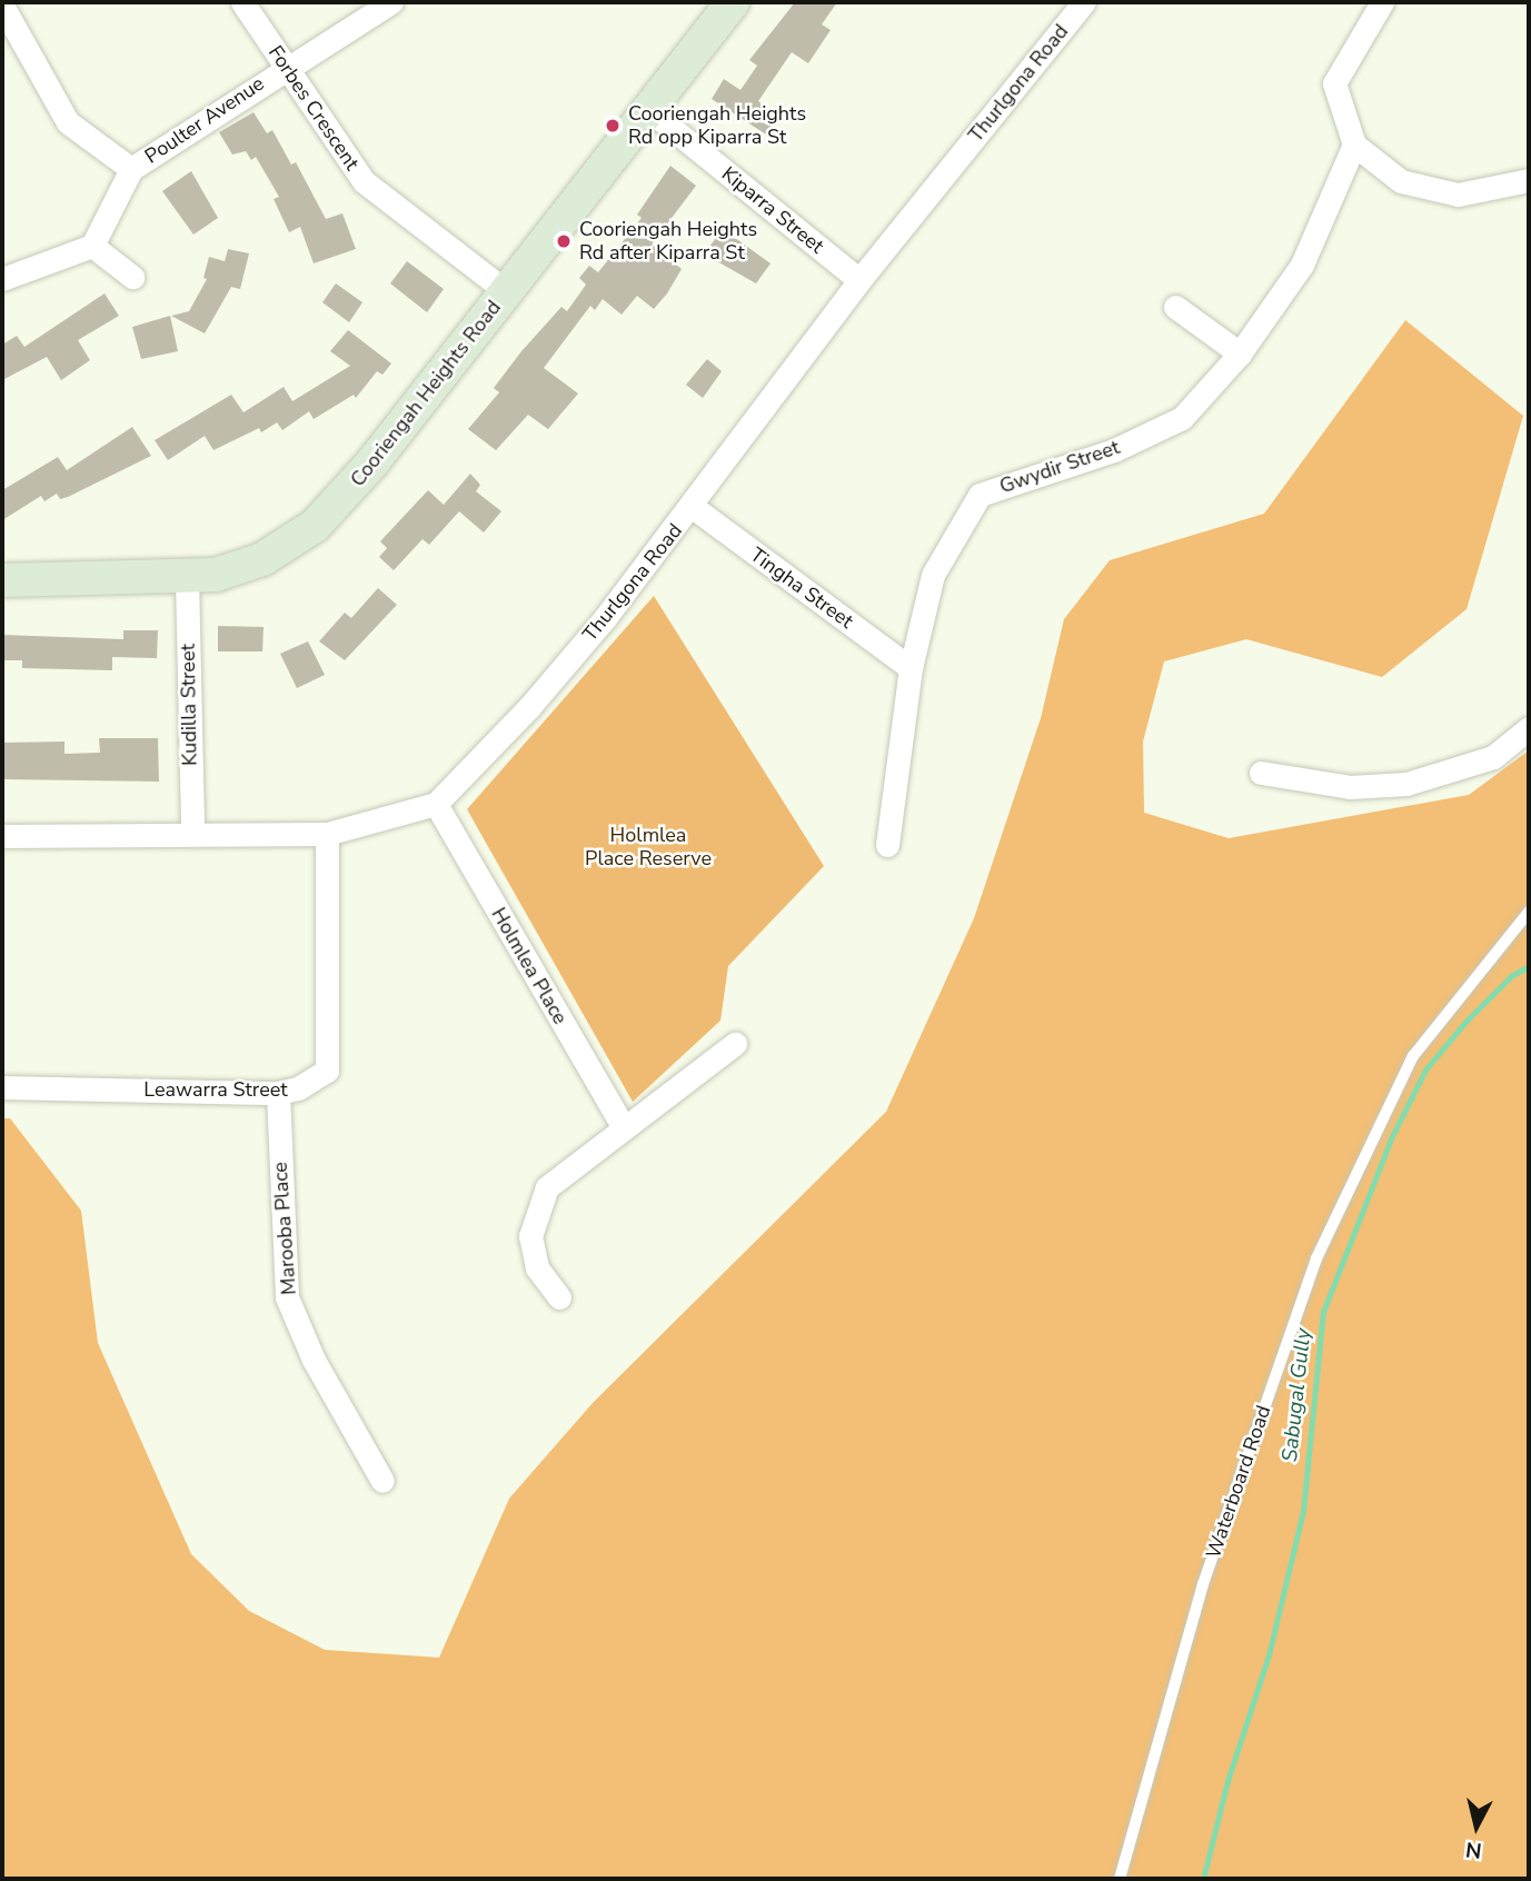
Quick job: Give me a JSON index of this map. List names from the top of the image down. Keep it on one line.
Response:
{"streets":{"street":["Thurlgona Road","Forbes Crescent","Poulter Avenue","Kiparra Street","Cooriengah Heights Road","Gwydir Street","Tingha Street","Kudilla Street","Holmlea Place","Leawarra Street","Marooba Place"],"lane":["Waterboard Road"]},"crossings":[["Thurlgona Road","Kiparra Street"],["Thurlgona Road","Tingha Street"],["Thurlgona Road","Holmlea Place"],["Forbes Crescent","Poulter Avenue"],["Forbes Crescent","Cooriengah Heights Road"],["Kiparra Street","Cooriengah Heights Road"],["Cooriengah Heights Road","Kudilla Street"],["Gwydir Street","Tingha Street"],["Leawarra Street","Marooba Place"]],"water":["Sabugal Gully"],"parks":["Holmlea Place Reserve"],"places":["Cooriengah Heights Rd opp Kiparra St","Cooriengah Heights Rd after Kiparra St"],"north":"bottom"}
